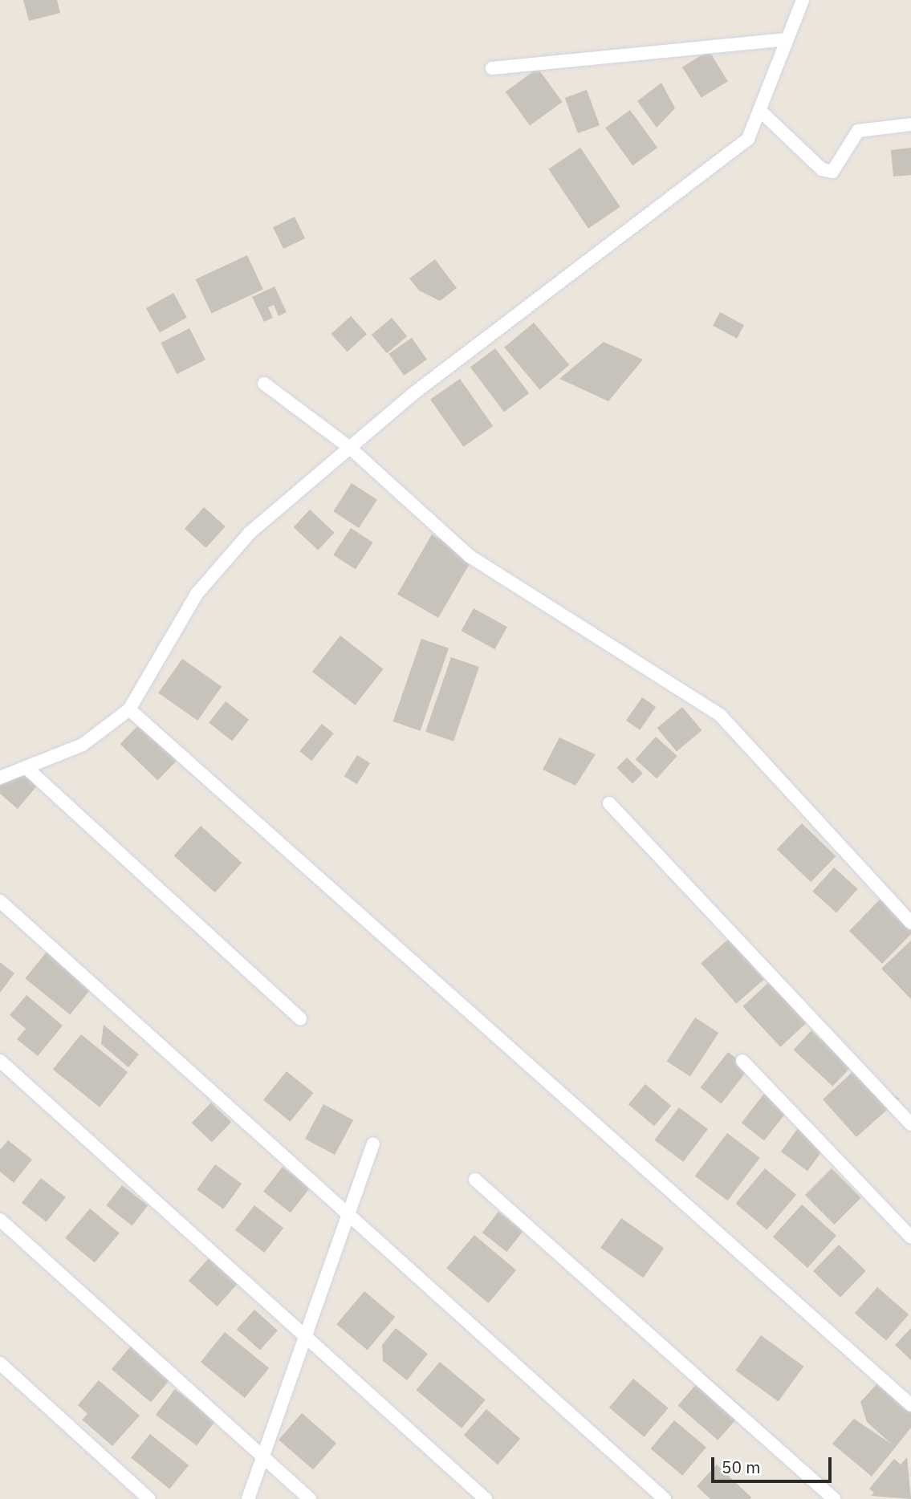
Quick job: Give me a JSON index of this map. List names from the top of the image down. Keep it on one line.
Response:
{"scale_bar":"50 m"}
